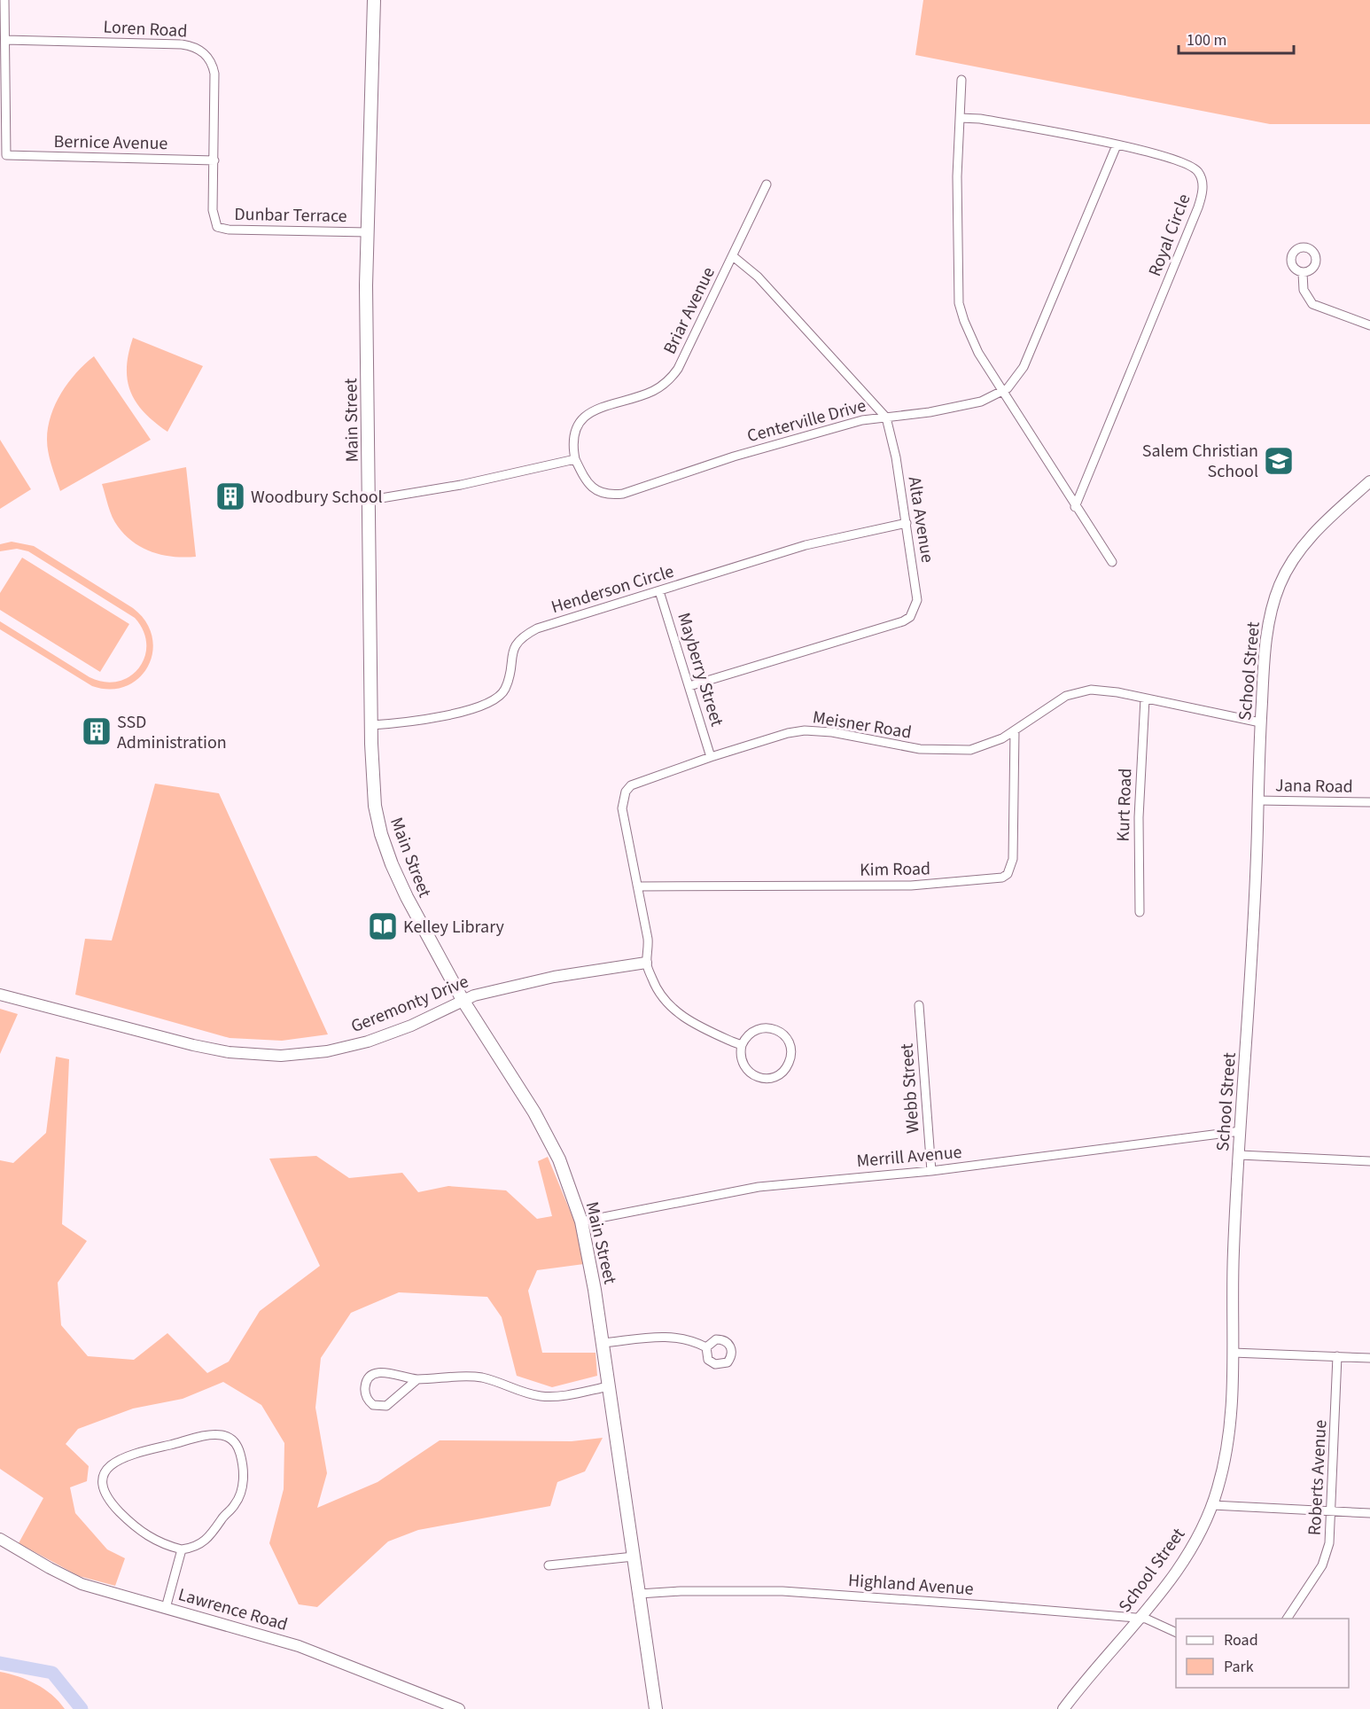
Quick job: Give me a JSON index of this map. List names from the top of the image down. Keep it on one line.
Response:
{"streets":{"main road":["Main Street"],"street":["Loren Road","Bernice Avenue","Dunbar Terrace","Royal Circle","Briar Avenue","Centerville Drive","Alta Avenue","Henderson Circle","Mayberry Street","School Street","Meisner Road","Jana Road","Kurt Road","Kim Road","Geremonty Drive","Webb Street","Merrill Avenue","Roberts Avenue","Highland Avenue","Lawrence Road"]},"crossings":[["Loren Road","Bernice Avenue"],["Loren Road","Dunbar Terrace"],["Bernice Avenue","Dunbar Terrace"],["Dunbar Terrace","Main Street"],["Royal Circle","Centerville Drive"],["Briar Avenue","Centerville Drive"],["Briar Avenue","Alta Avenue"],["Main Street","Henderson Circle"],["Main Street","Geremonty Drive"],["Main Street","Merrill Avenue"],["Main Street","Highland Avenue"],["Centerville Drive","Alta Avenue"],["Alta Avenue","Henderson Circle"],["Alta Avenue","Mayberry Street"],["Henderson Circle","Mayberry Street"],["Mayberry Street","Meisner Road"],["School Street","Meisner Road"],["School Street","Jana Road"],["School Street","Merrill Avenue"],["School Street","Highland Avenue"],["Meisner Road","Kurt Road"],["Meisner Road","Kim Road"],["Meisner Road","Geremonty Drive"],["Webb Street","Merrill Avenue"]],"places":{"school or university":["Salem Christian School"],"building":["Woodbury School","SSD Administration"],"library":["Kelley Library"]},"legend":["Road","Park"],"scale_bar":"100 m"}
